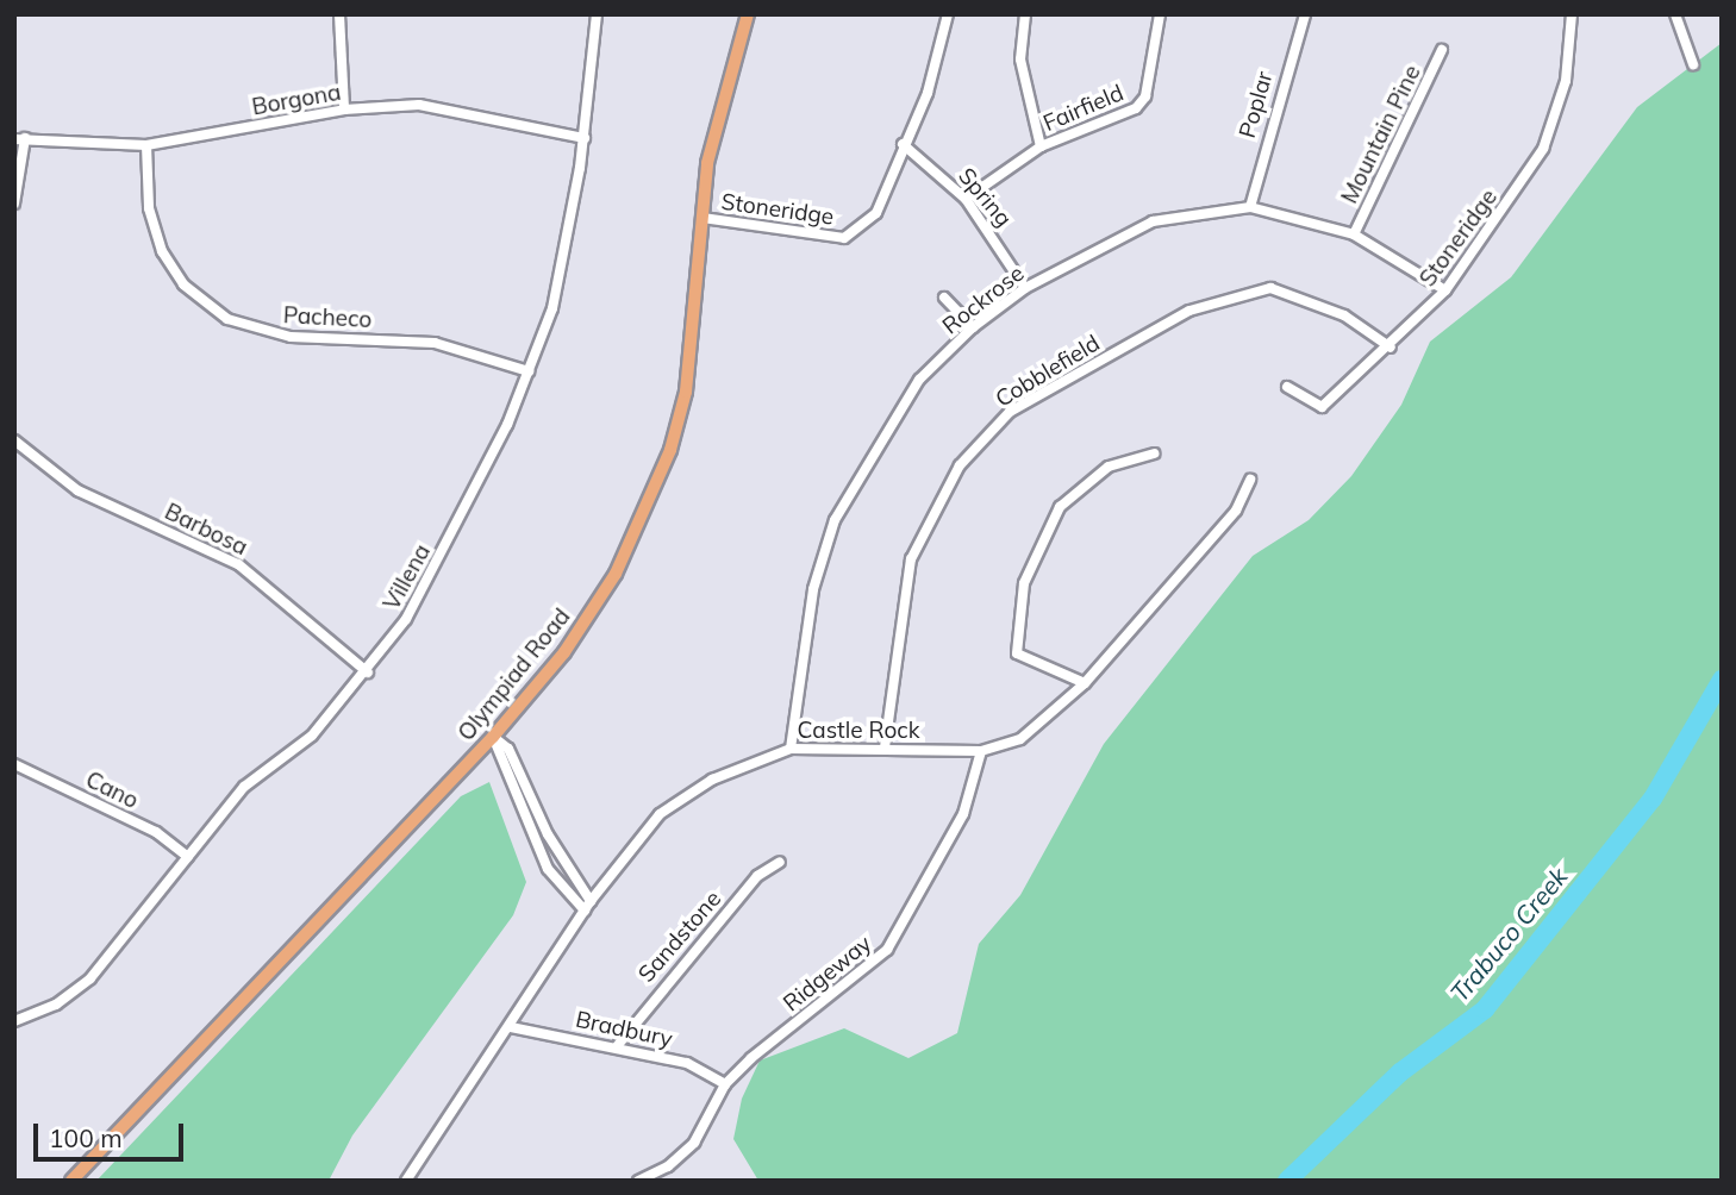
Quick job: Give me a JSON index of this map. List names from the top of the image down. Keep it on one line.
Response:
{"streets":{"main road":["Olympiad Road"],"street":["Borgona","Poplar","Fairfield","Mountain Pine","Spring","Stoneridge","Rockrose","Pacheco","Cobblefield","Barbosa","Villena","Castle Rock","Cano","Sandstone","Ridgeway","Bradbury"]},"crossings":[["Borgona","Pacheco"],["Borgona","Villena"],["Poplar","Rockrose"],["Fairfield","Spring"],["Mountain Pine","Rockrose"],["Spring","Stoneridge"],["Spring","Rockrose"],["Stoneridge","Rockrose"],["Stoneridge","Cobblefield"],["Stoneridge","Olympiad Road"],["Rockrose","Castle Rock"],["Pacheco","Villena"],["Cobblefield","Castle Rock"],["Barbosa","Villena"],["Villena","Cano"],["Castle Rock","Ridgeway"],["Castle Rock","Bradbury"],["Sandstone","Bradbury"],["Ridgeway","Bradbury"]],"water":["Trabuco Creek"],"scale_bar":"100 m"}
